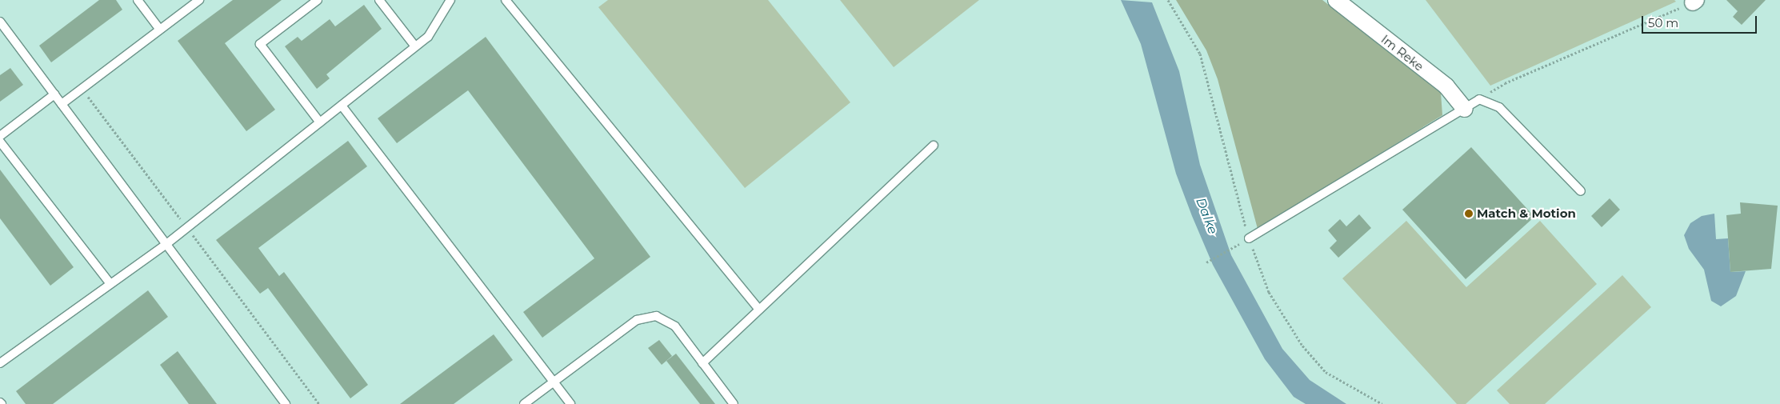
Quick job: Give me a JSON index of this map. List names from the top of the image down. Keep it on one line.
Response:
{"streets":{"street":["Im Reke"]},"water":["Dalke"],"places":["Match & Motion"],"scale_bar":"50 m"}
